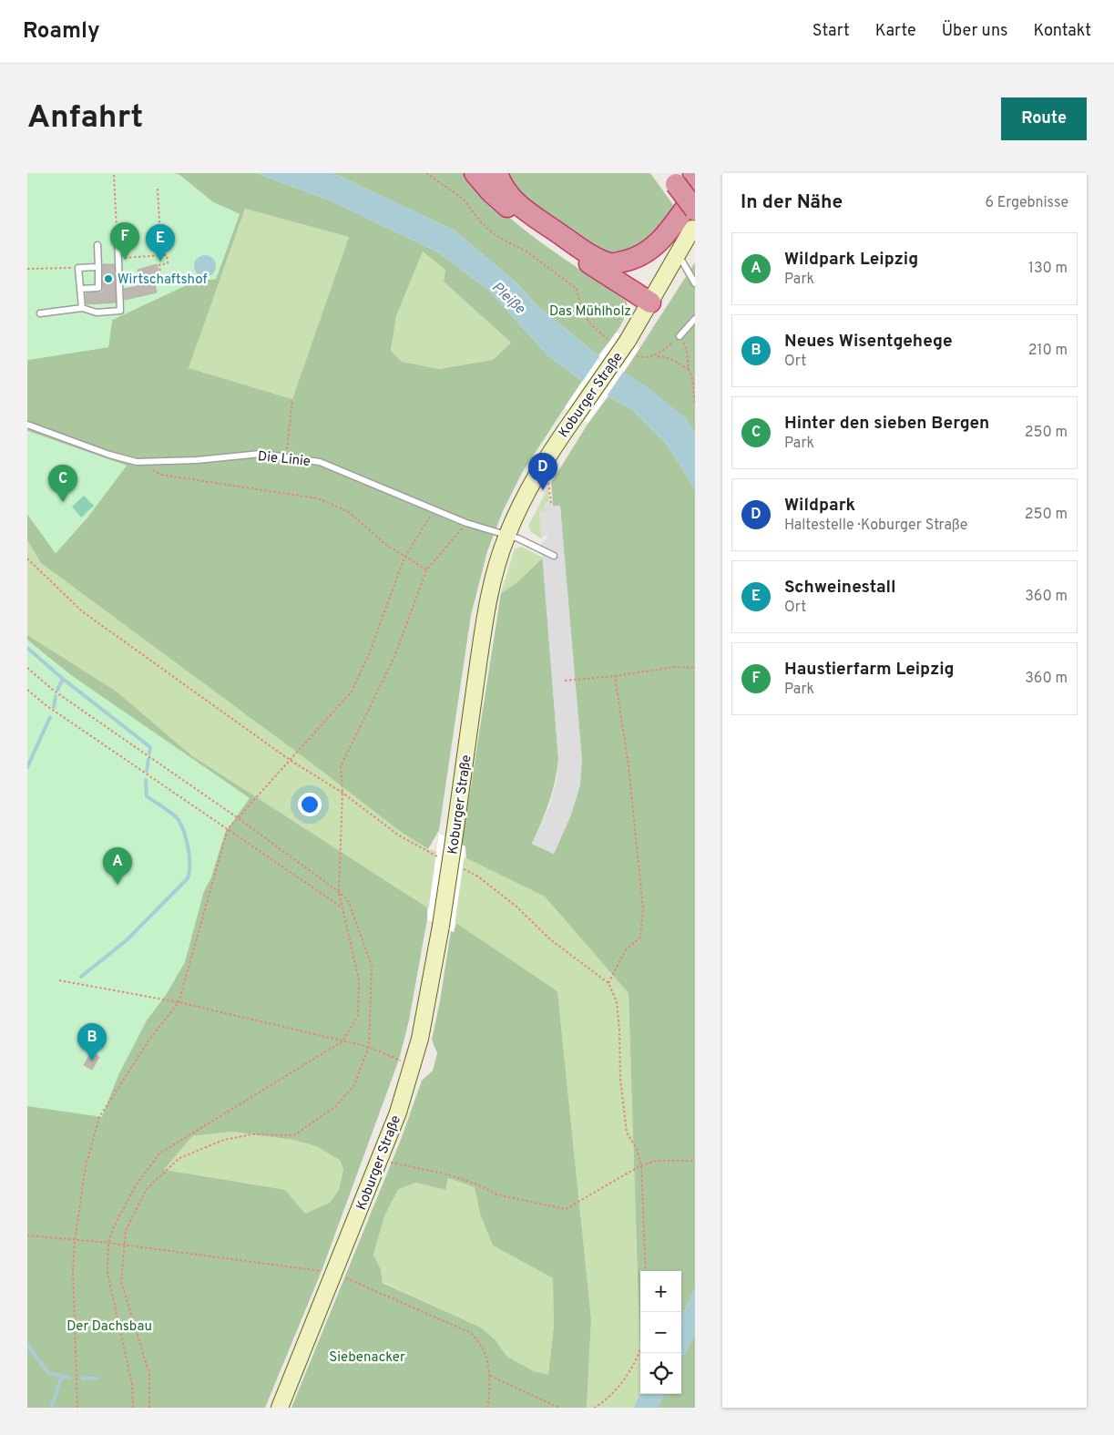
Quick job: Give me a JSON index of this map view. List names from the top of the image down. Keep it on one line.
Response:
{"streets":{"main road":["Koburger Straße"],"lane":["Die Linie"]},"crossings":[["Koburger Straße","Die Linie"]],"water":["Pleiße"],"parks":["Das Mühlholz","Der Dachsbau","Siebenacker"],"places":["Wirtschaftshof"],"page":{"header":"Roamly","nav":["Start","Karte","Über uns","Kontakt"],"buttons":"Route","title":"Anfahrt","heading":["In der Nähe","6 Ergebnisse"],"pins":["F","E","D","C","A","B"],"list":[{"mark":"A","name":"Wildpark Leipzig","note":"Park","value":"130 m"},{"mark":"B","name":"Neues Wisentgehege","note":"Ort","value":"210 m"},{"mark":"C","name":"Hinter den sieben Bergen","note":"Park","value":"250 m"},{"mark":"D","name":"Wildpark","note":"Haltestelle · Koburger Straße","value":"250 m"},{"mark":"E","name":"Schweinestall","note":"Ort","value":"360 m"},{"mark":"F","name":"Haustierfarm Leipzig","note":"Park","value":"360 m"}],"map_buttons":["+","−"]}}
